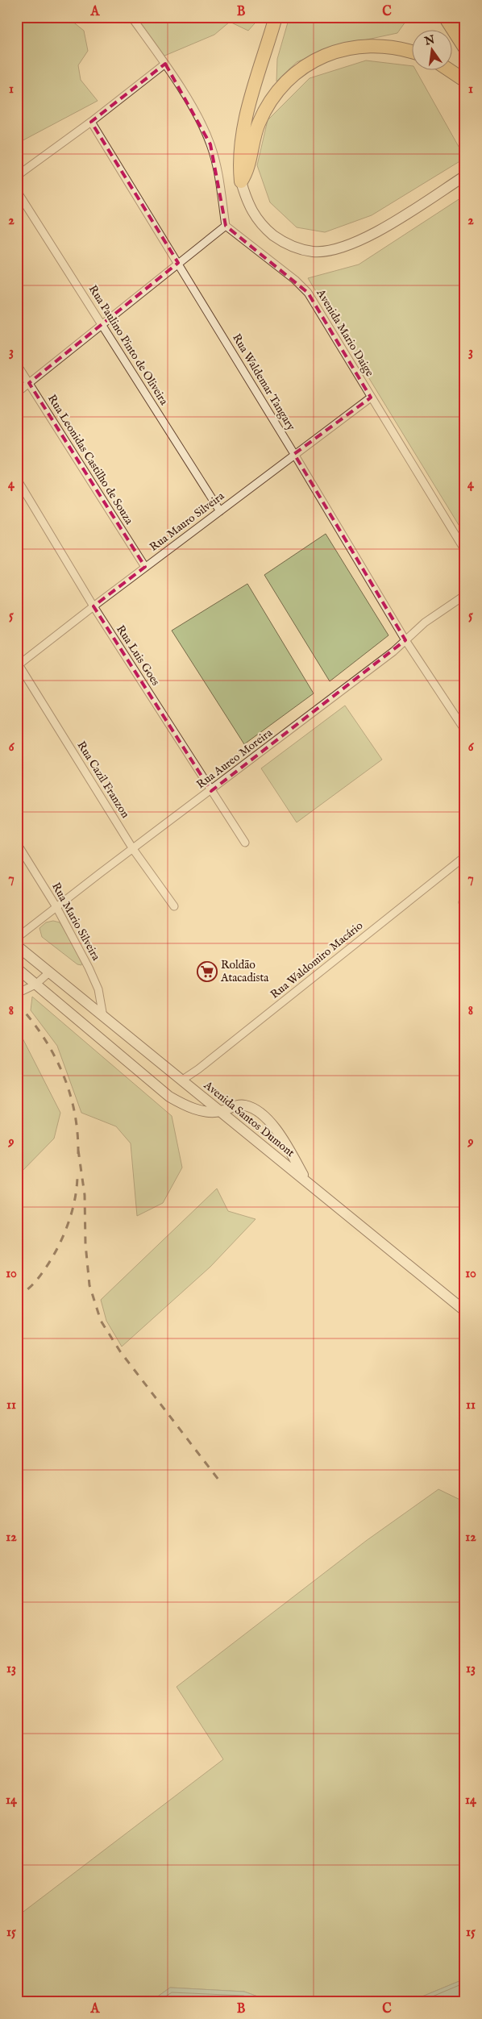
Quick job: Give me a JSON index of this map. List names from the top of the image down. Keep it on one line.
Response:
{"streets":{"main road":["Avenida Santos Dumont"],"street":["Avenida Mario Daige","Rua Paulino Pinto de Oliveira","Rua Waldemar Tangary","Rua Leonidas Castilho de Souza","Rua Mauro Silveira","Rua Luis Goes","Rua Aureo Moreira","Rua Cazil Franzon","Rua Mario Silveira","Rua Waldomiro Macário"]},"crossings":[["Avenida Mario Daige","Rua Mauro Silveira"],["Rua Paulino Pinto de Oliveira","Rua Mauro Silveira"],["Rua Waldemar Tangary","Rua Mauro Silveira"],["Rua Waldemar Tangary","Rua Aureo Moreira"],["Rua Leonidas Castilho de Souza","Rua Mauro Silveira"],["Rua Mauro Silveira","Rua Luis Goes"],["Rua Mauro Silveira","Rua Cazil Franzon"],["Rua Luis Goes","Rua Aureo Moreira"],["Rua Aureo Moreira","Rua Cazil Franzon"],["Rua Aureo Moreira","Rua Mario Silveira"],["Rua Mario Silveira","Avenida Santos Dumont"],["Rua Waldomiro Macário","Avenida Santos Dumont"]],"places":{"supermarket":["Roldão Atacadista"]},"north":"top","grid":{"columns":["A","B","C"],"rows":["1","2","3","4","5","6","7","8","9","10","11","12","13","14","15"]}}
